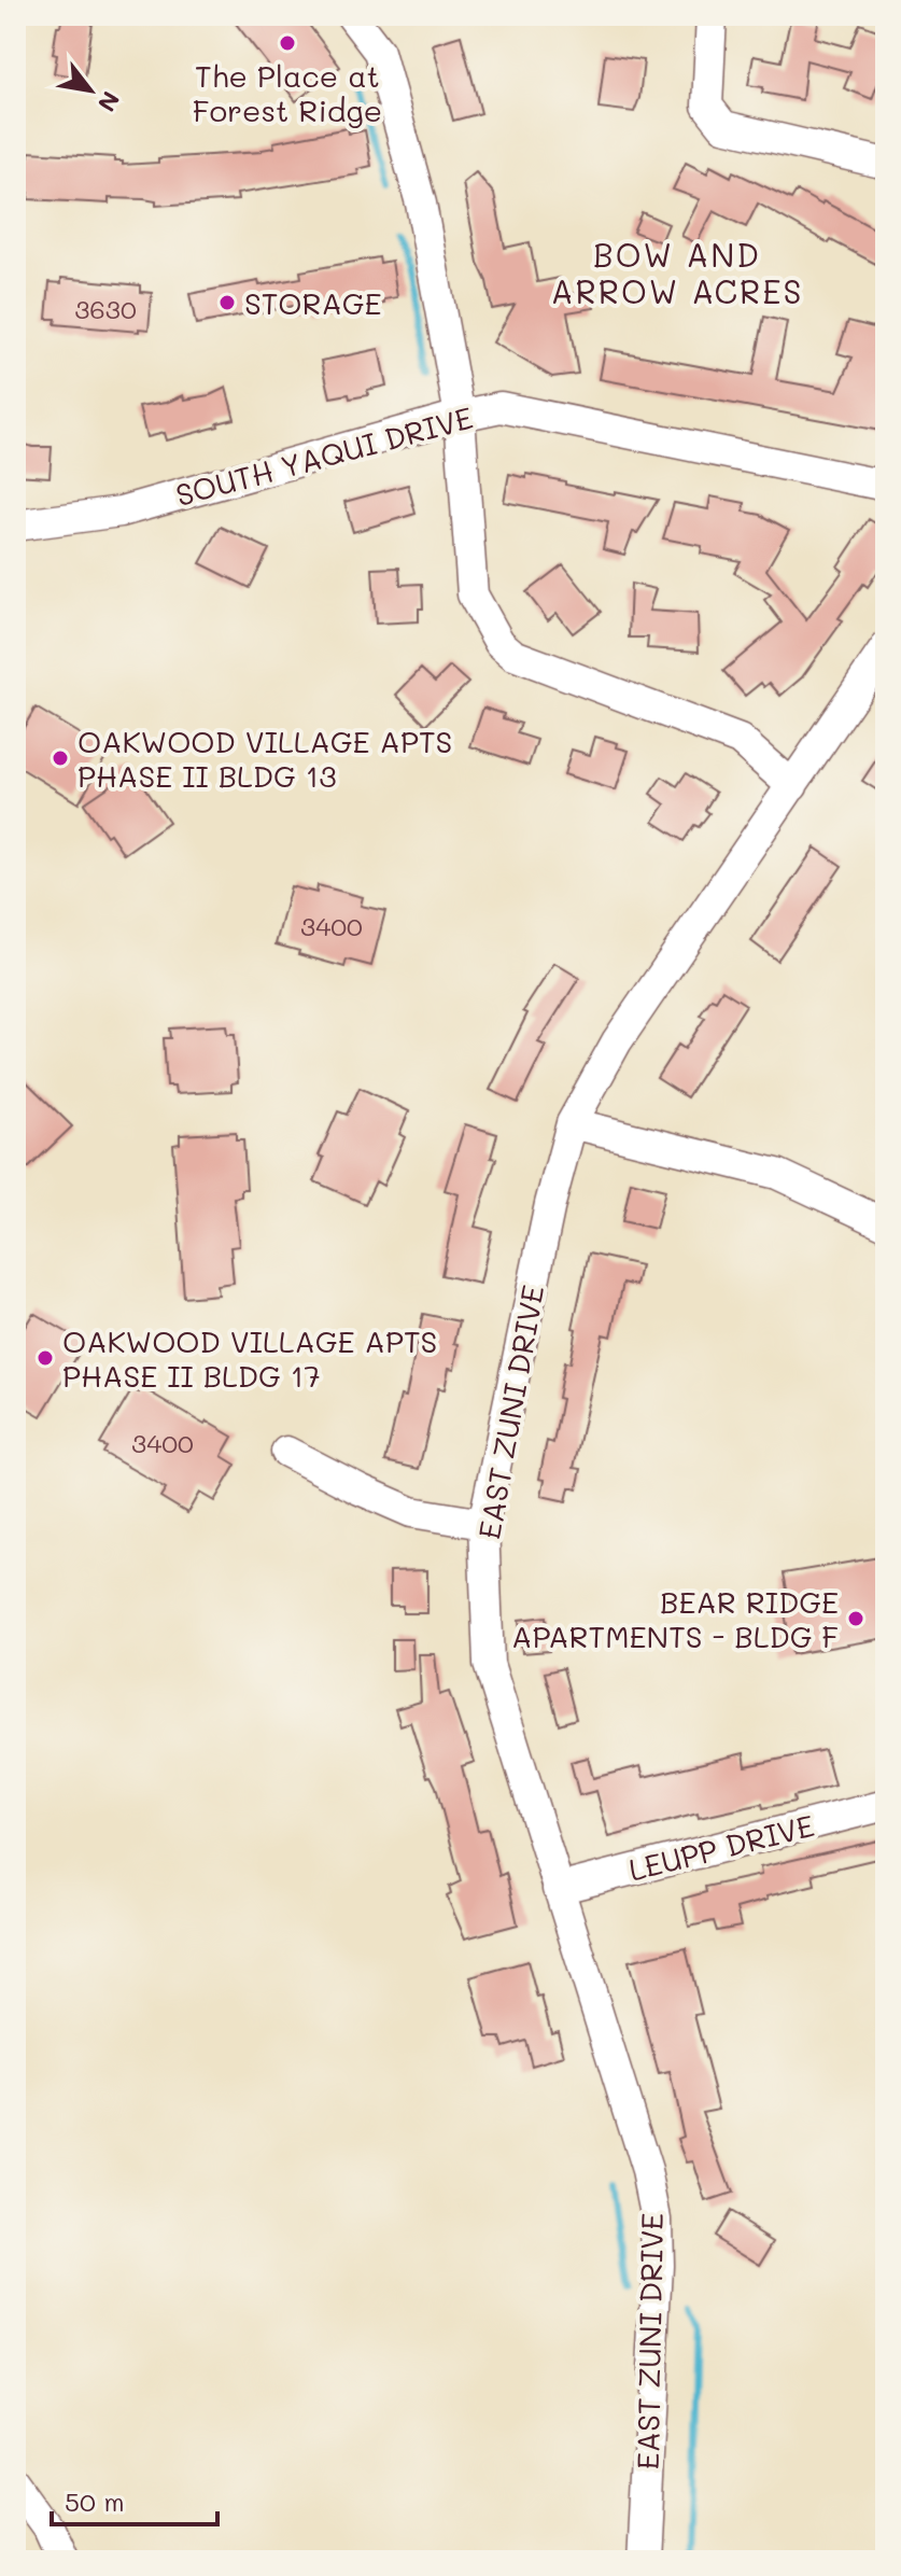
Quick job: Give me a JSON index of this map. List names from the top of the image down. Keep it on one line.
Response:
{"streets":{"street":["SOUTH YAQUI DRIVE","EAST ZUNI DRIVE","LEUPP DRIVE"]},"crossings":[["EAST ZUNI DRIVE","LEUPP DRIVE"]],"districts":["BOW AND ARROW ACRES"],"places":["The Place at Forest Ridge","STORAGE","OAKWOOD VILLAGE APTS PHASE II BLDG 13","OAKWOOD VILLAGE APTS PHASE II BLDG 17","BEAR RIDGE APARTMENTS - BLDG F"],"house_numbers":["3630","3400","3400"],"scale_bar":"50 m","north":"bottom right"}
